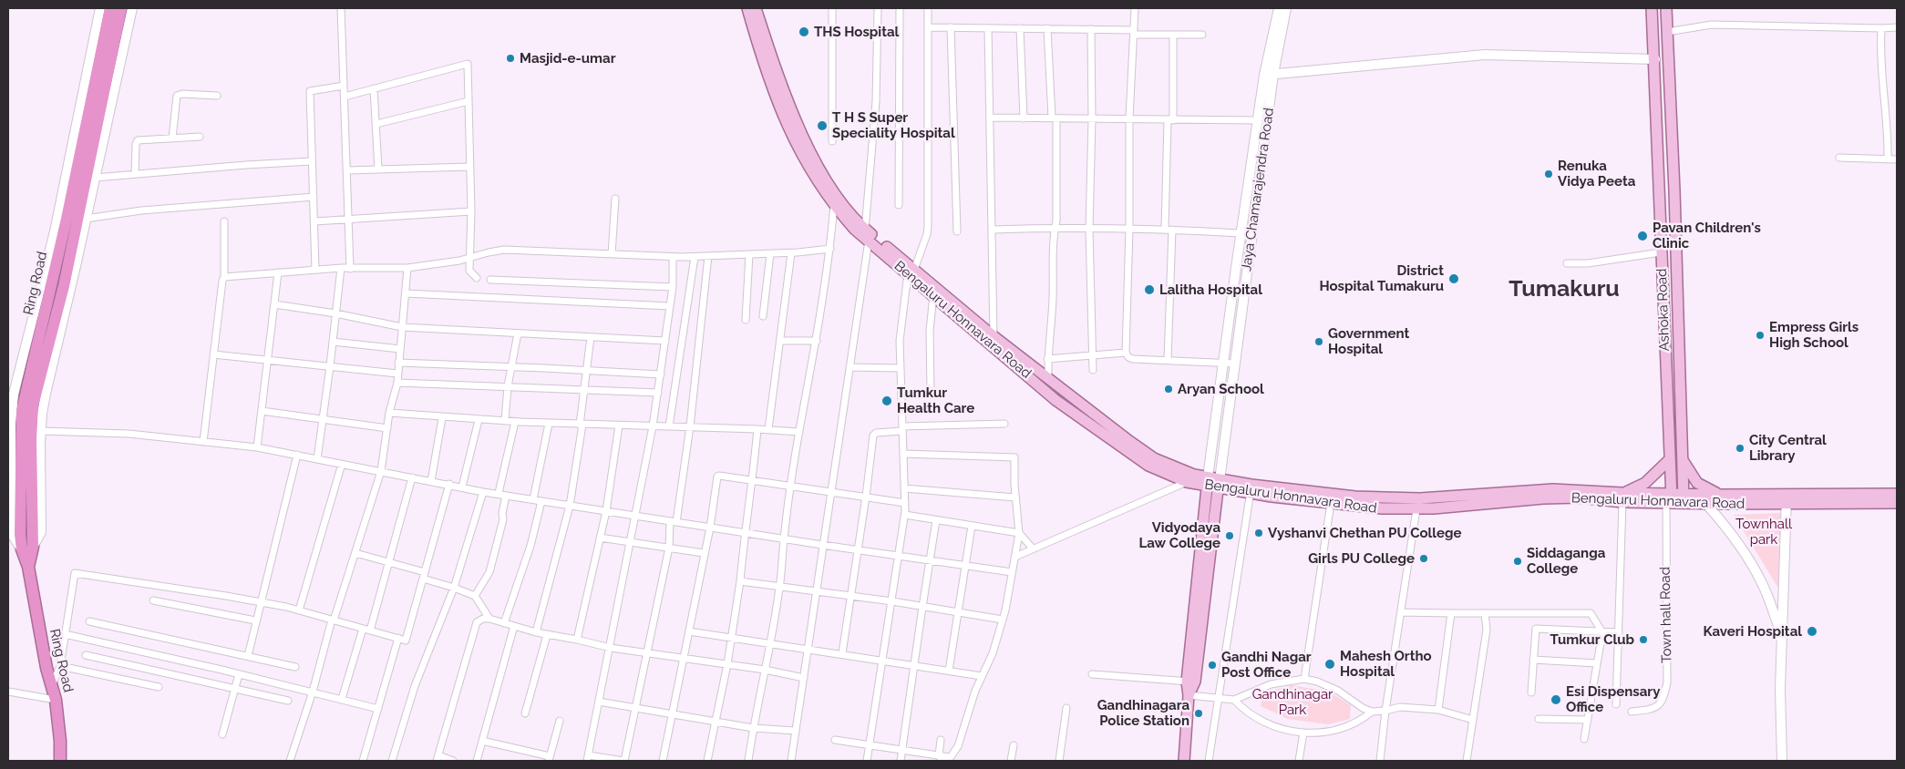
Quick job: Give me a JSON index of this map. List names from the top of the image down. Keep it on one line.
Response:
{"streets":{"highway":["Ring Road"],"main road":["Ashoka Road","Bengaluru Honnavara Road"],"street":["Jaya Chamarajendra Road","Town hall Road"]},"crossings":[["Jaya Chamarajendra Road","Bengaluru Honnavara Road"],["Ashoka Road","Bengaluru Honnavara Road"],["Ashoka Road","Town hall Road"],["Bengaluru Honnavara Road","Town hall Road"]],"districts":["Tumakuru"],"parks":["Townhall park","Gandhinagar Park"],"places":["THS Hospital","Masjid-e-umar","T H S Super Speciality Hospital","Renuka Vidya Peeta","Pavan Children's Clinic","District Hospital Tumakuru","Lalitha Hospital","Empress Girls High School","Government Hospital","Aryan School","Tumkur Health Care","City Central Library","Vyshanvi Chethan PU College","Vidyodaya Law College","Girls PU College","Siddaganga College","Kaveri Hospital","Tumkur Club","Mahesh Ortho Hospital","Gandhi Nagar Post Office","Esi Dispensary Office","Gandhinagara Police Station"]}
